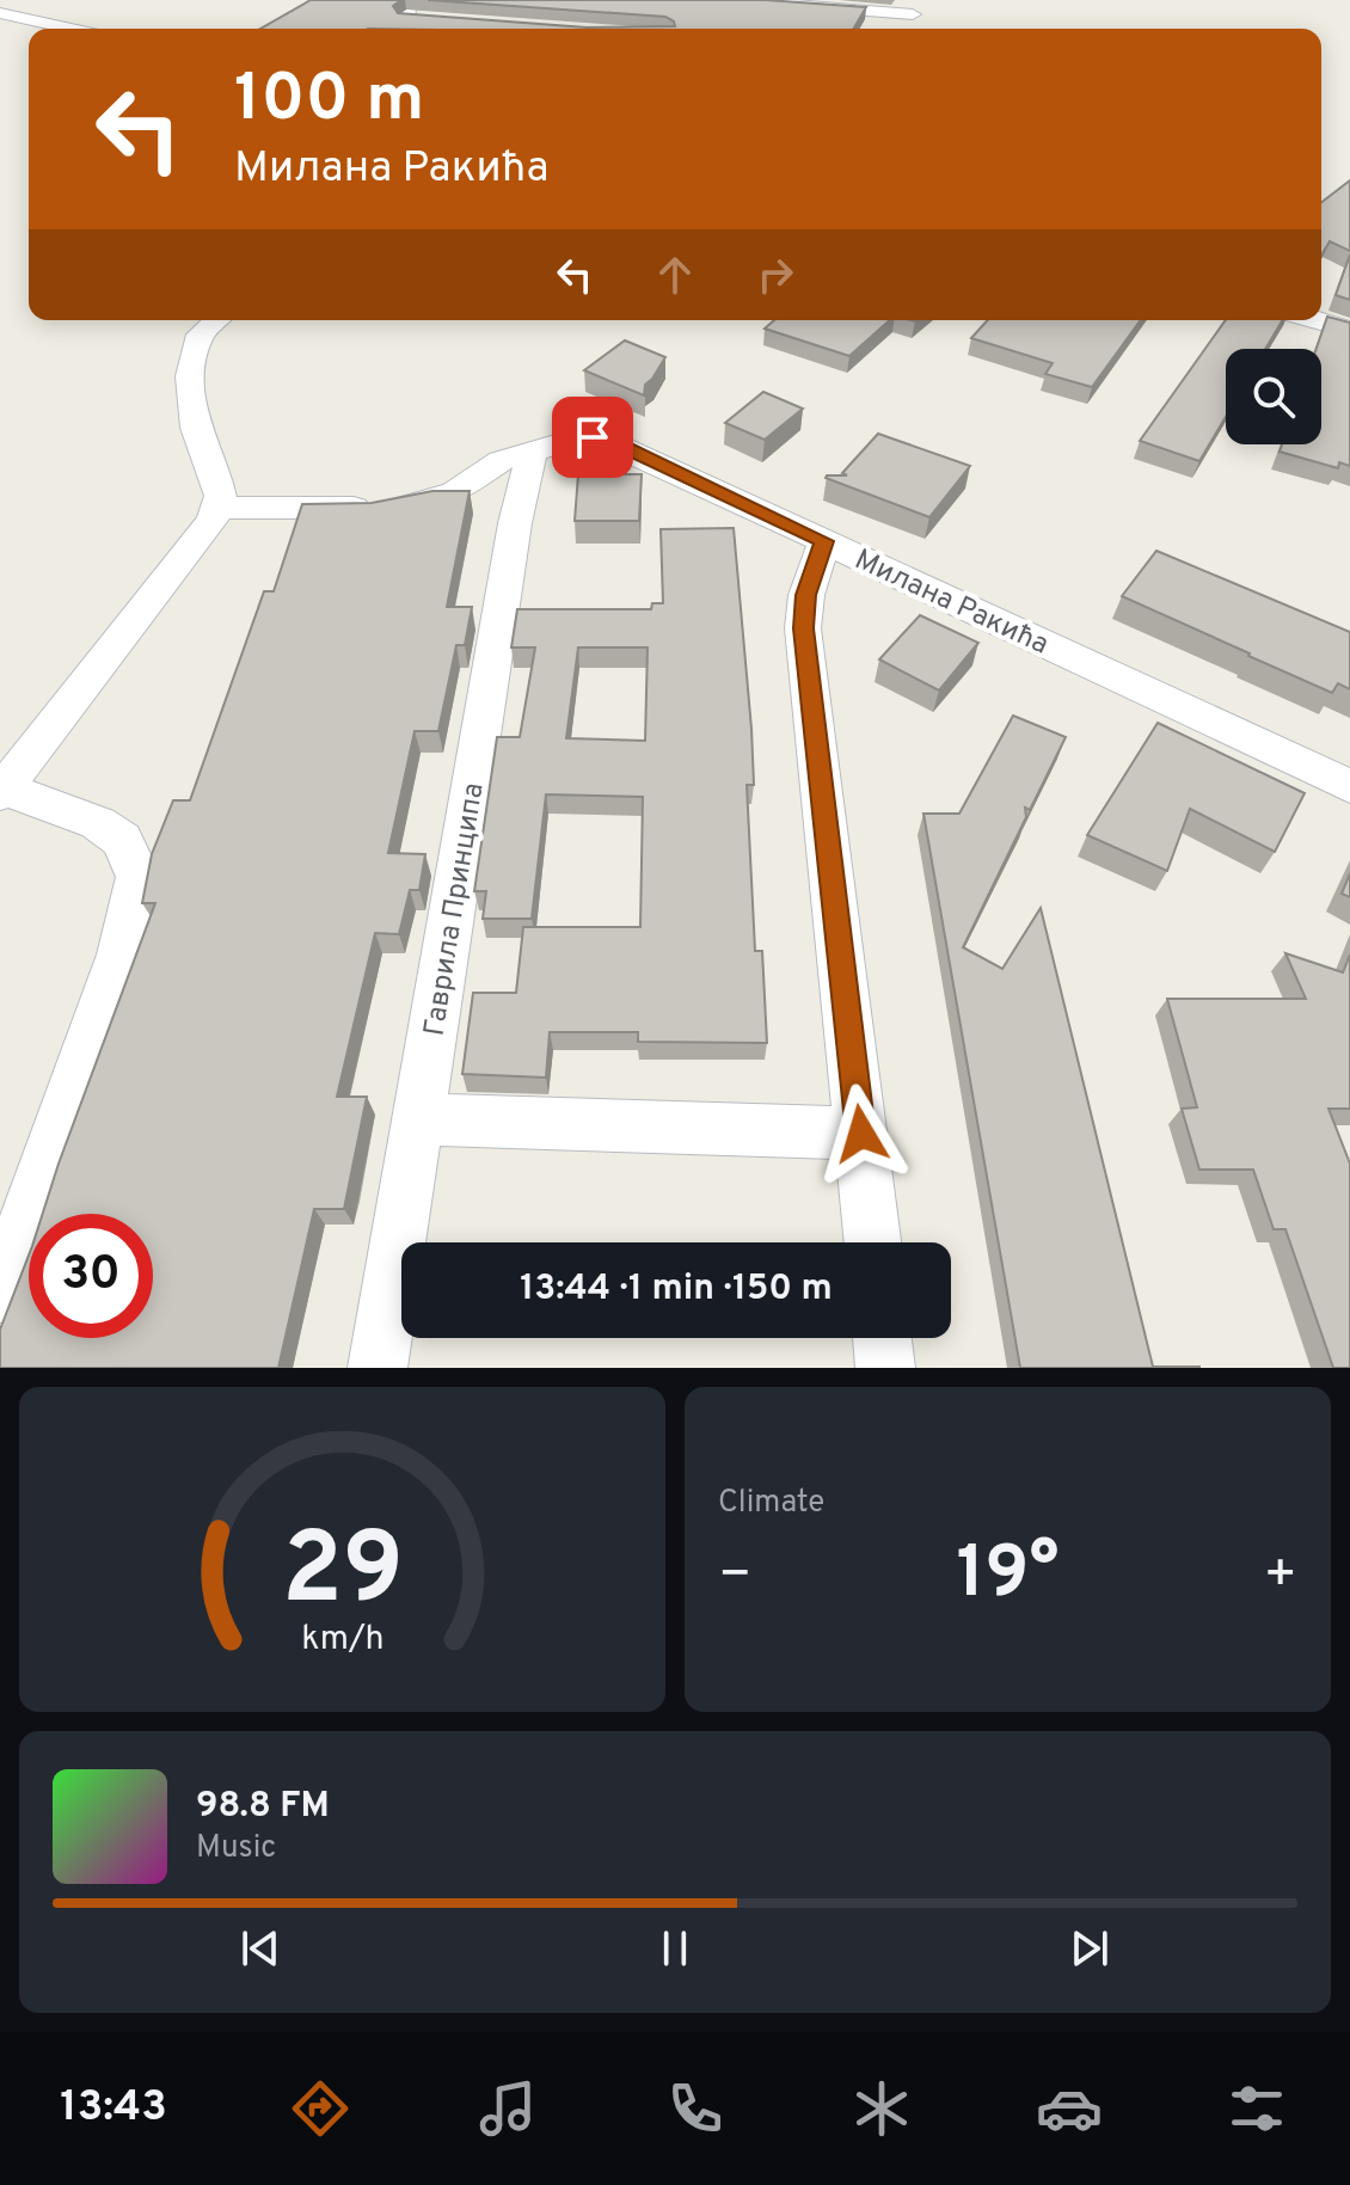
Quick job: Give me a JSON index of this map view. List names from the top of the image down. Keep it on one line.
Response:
{"streets":{"street":["Милана Ракића","Гаврила Принципа"]},"crossings":[["Милана Ракића","Гаврила Принципа"]],"page":{"turn":["100 m","Милана Ракића"],"limit":"30","trip":"13:44 · 1 min · 150 m","tile":"Climate","heat":["−","19°","+"],"song":["98.8 FM","Music"],"tabs":"13:43","gauge":["29","km/h"]}}
